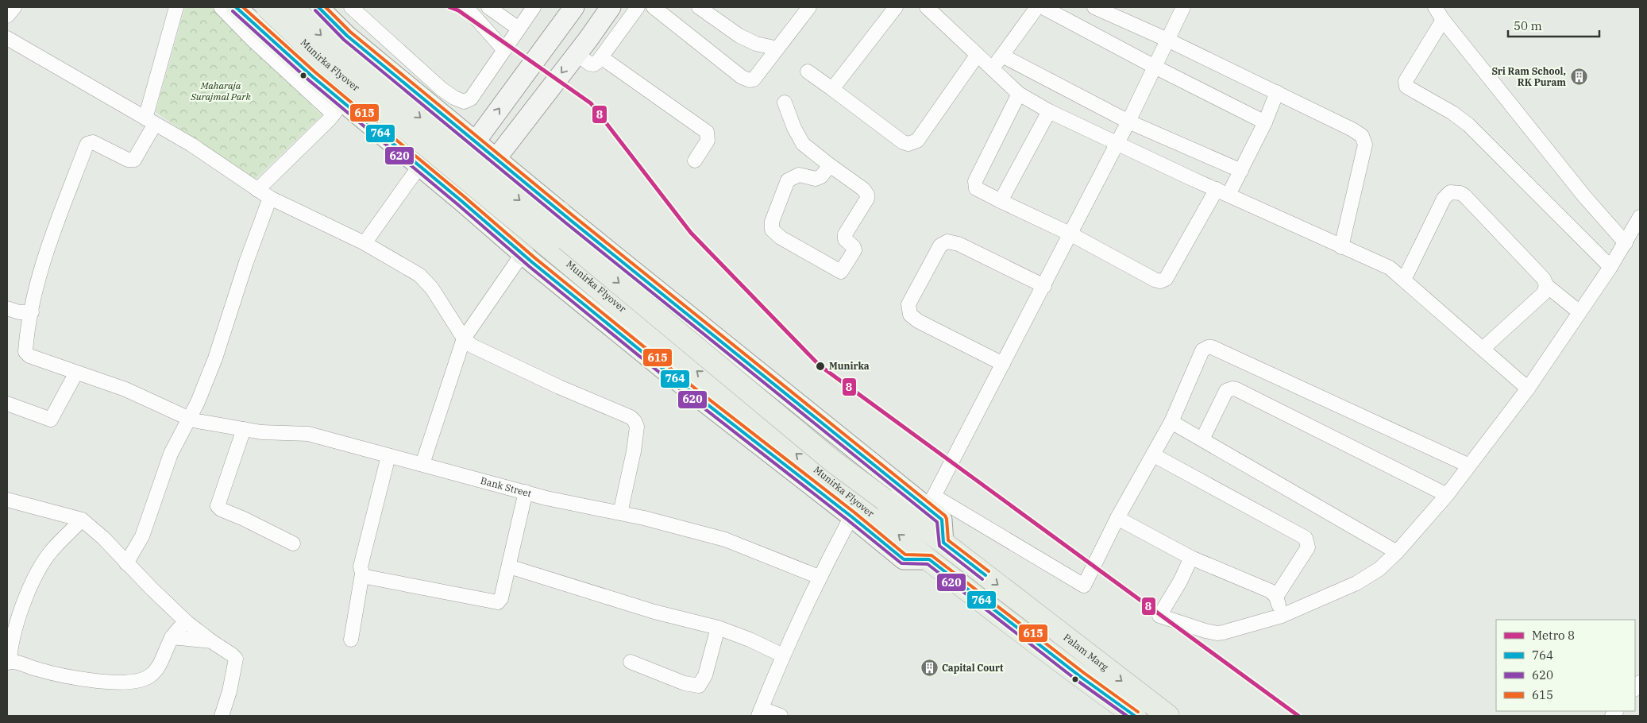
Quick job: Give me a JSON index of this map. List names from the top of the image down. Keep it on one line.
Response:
{"streets":{"main road":["Munirka Flyover","Palam Marg"],"street":["Bank Street"]},"crossings":[["Munirka Flyover","Palam Marg"]],"parks":["Maharaja Surajmal Park"],"places":{"building":["Sri Ram School, RK Puram","Capital Court"],"other":["Munirka"]},"lines":["metro line 8","transit line 764","transit line 615","transit line 620"],"legend":["Metro 8","764","620","615"],"scale_bar":"50 m"}
